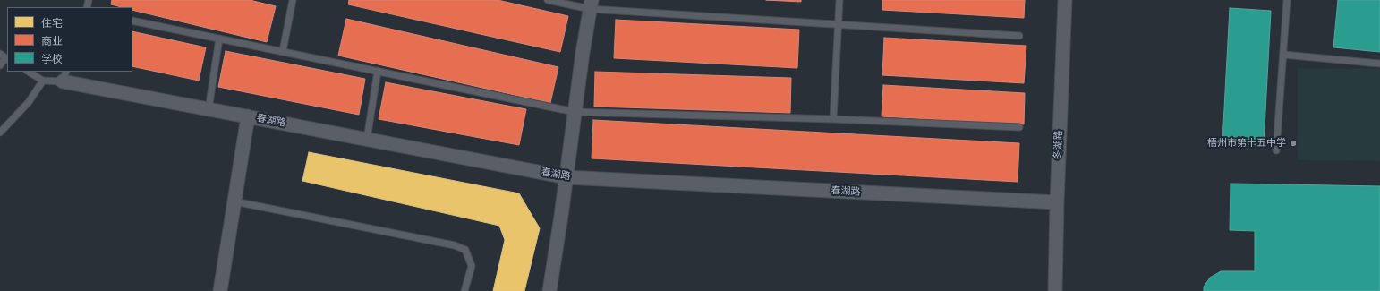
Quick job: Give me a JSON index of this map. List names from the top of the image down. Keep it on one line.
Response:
{"streets":{"street":["春湖路","冬湖路"]},"crossings":[["春湖路","冬湖路"]],"places":["梧州市第十五中学"],"legend":["住宅","商业","学校"]}
